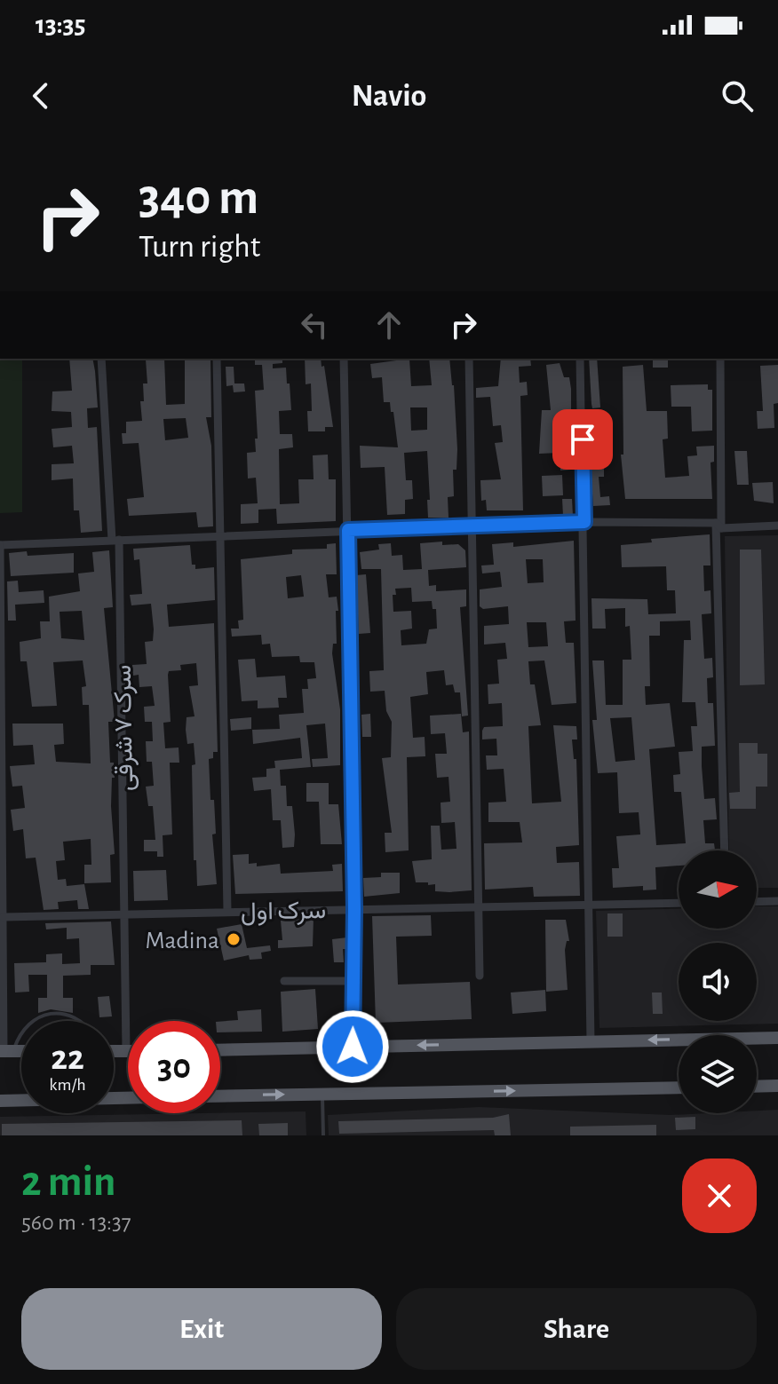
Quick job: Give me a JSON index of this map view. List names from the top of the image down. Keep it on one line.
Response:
{"streets":{"street":["سرک ۷ شرقی","سرک‌ اول"]},"crossings":[["سرک ۷ شرقی","سرک‌ اول"]],"places":["Madina"],"north":"right","page":{"status":"13:35","header":"Navio","turn":["340 m","Turn right"],"speed":"22 km/h","limit":"30","heading":["2 min","560 m · 13:37"],"buttons":["Exit","Share"]}}
